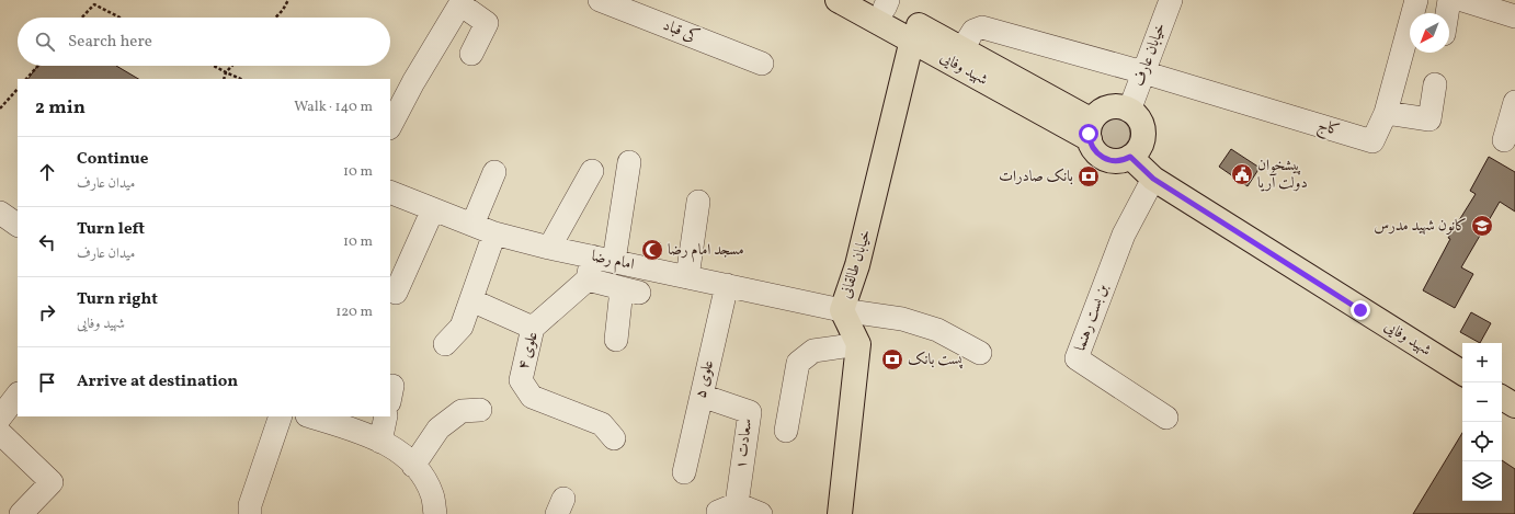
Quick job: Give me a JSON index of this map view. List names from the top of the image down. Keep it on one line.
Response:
{"streets":{"main road":["شهید وفایی","خیابان طالقانی"],"street":["کی قباد","خیابان عارف","کاج","امام رضا","بن بست رهنما","علوی ۴","علوی ۵","سعادت ۱"]},"crossings":[["خیابان عارف","شهید وفایی"],["خیابان عارف","کاج"],["شهید وفایی","خیابان طالقانی"],["شهید وفایی","بن بست رهنما"],["امام رضا","خیابان طالقانی"],["امام رضا","علوی ۵"],["علوی ۵","سعادت ۱"]],"places":{"public building":["پیشخوان دولت آریا"],"bank":["بانک صادرات","پست بانک"],"school or university":["کانون شهید مدرس"],"mosque":["مسجد امام رضا"]},"north":"bottom left","page":{"search":"Search here","heading":["2 min","Walk · 140 m"],"list":[["Continue","میدان عارف","10 m"],["Turn left","میدان عارف","10 m"],["Turn right","شهید وفایی","120 m"],"Arrive at destination"],"map_buttons":["+","−"]}}
